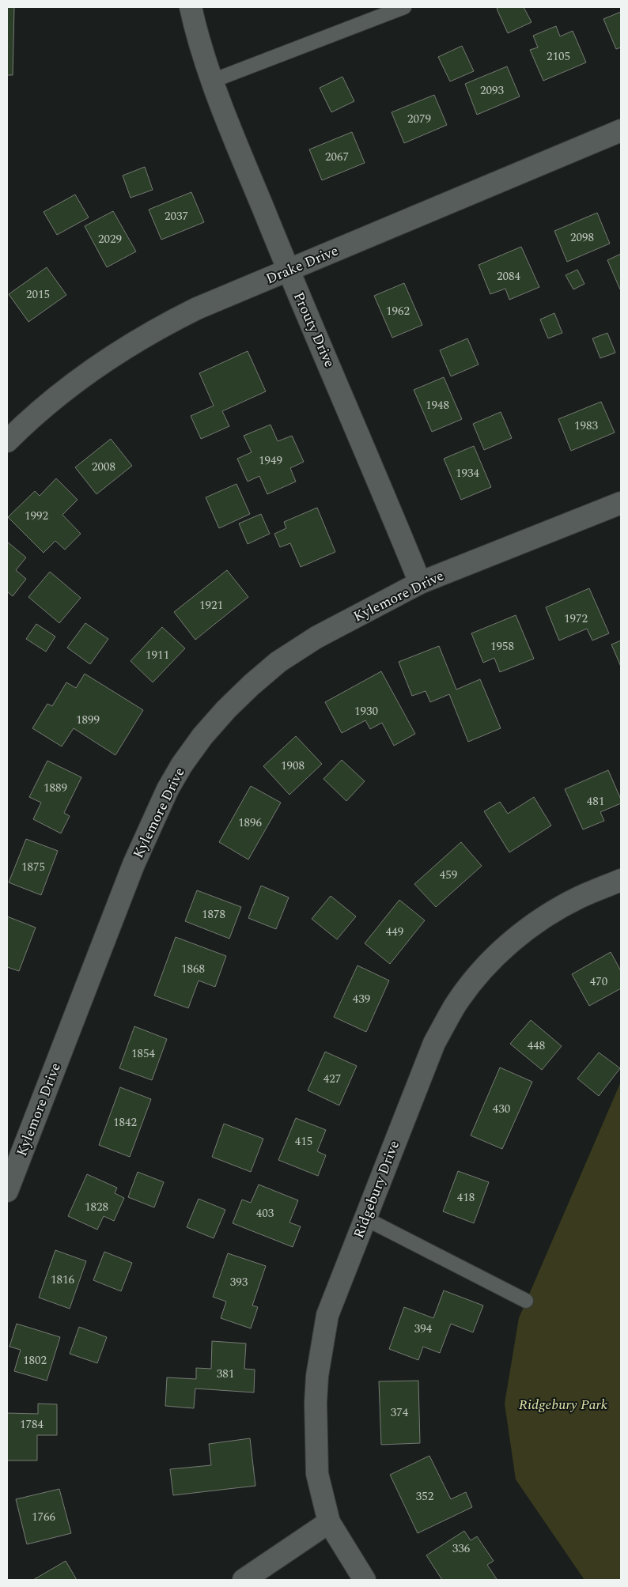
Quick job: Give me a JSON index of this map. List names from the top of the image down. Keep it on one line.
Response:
{"streets":{"street":["Drake Drive","Prouty Drive","Kylemore Drive","Ridgebury Drive"]},"crossings":[["Drake Drive","Prouty Drive"],["Prouty Drive","Kylemore Drive"]],"parks":["Ridgebury Park"],"house_numbers":["2105","2093","2079","2067","2037","2098","2029","2084","2015","1962","1948","1983","1949","2008","1934","1992","1921","1972","1958","1911","1930","1899","1908","1889","481","1896","1875","459","1878","449","1868","470","439","448","1854","427","430","1842","415","418","1828","403","1816","393","394","1802","381","374","1784","352","1766","336"]}
